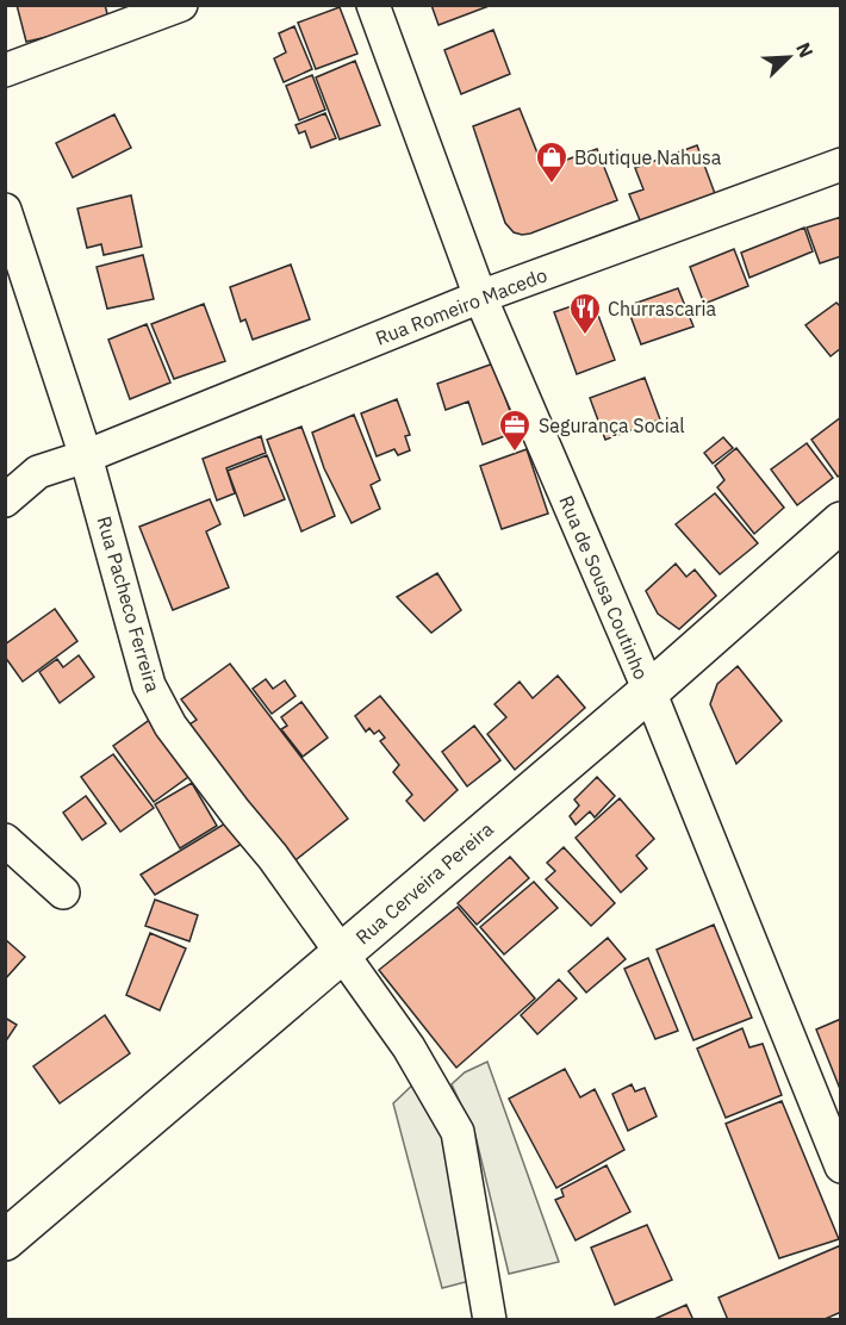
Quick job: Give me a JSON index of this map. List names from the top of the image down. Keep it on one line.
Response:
{"streets":{"main road":["Rua Cerveira Pereira"],"street":["Rua Romeiro Macedo","Rua de Sousa Coutinho","Rua Pacheco Ferreira"]},"crossings":[["Rua Romeiro Macedo","Rua de Sousa Coutinho"],["Rua Romeiro Macedo","Rua Pacheco Ferreira"],["Rua de Sousa Coutinho","Rua Cerveira Pereira"],["Rua Pacheco Ferreira","Rua Cerveira Pereira"]],"places":{"shop":["Boutique Nahusa"],"restaurant":["Churrascaria"],"office":["Segurança Social"]},"north":"top right"}
